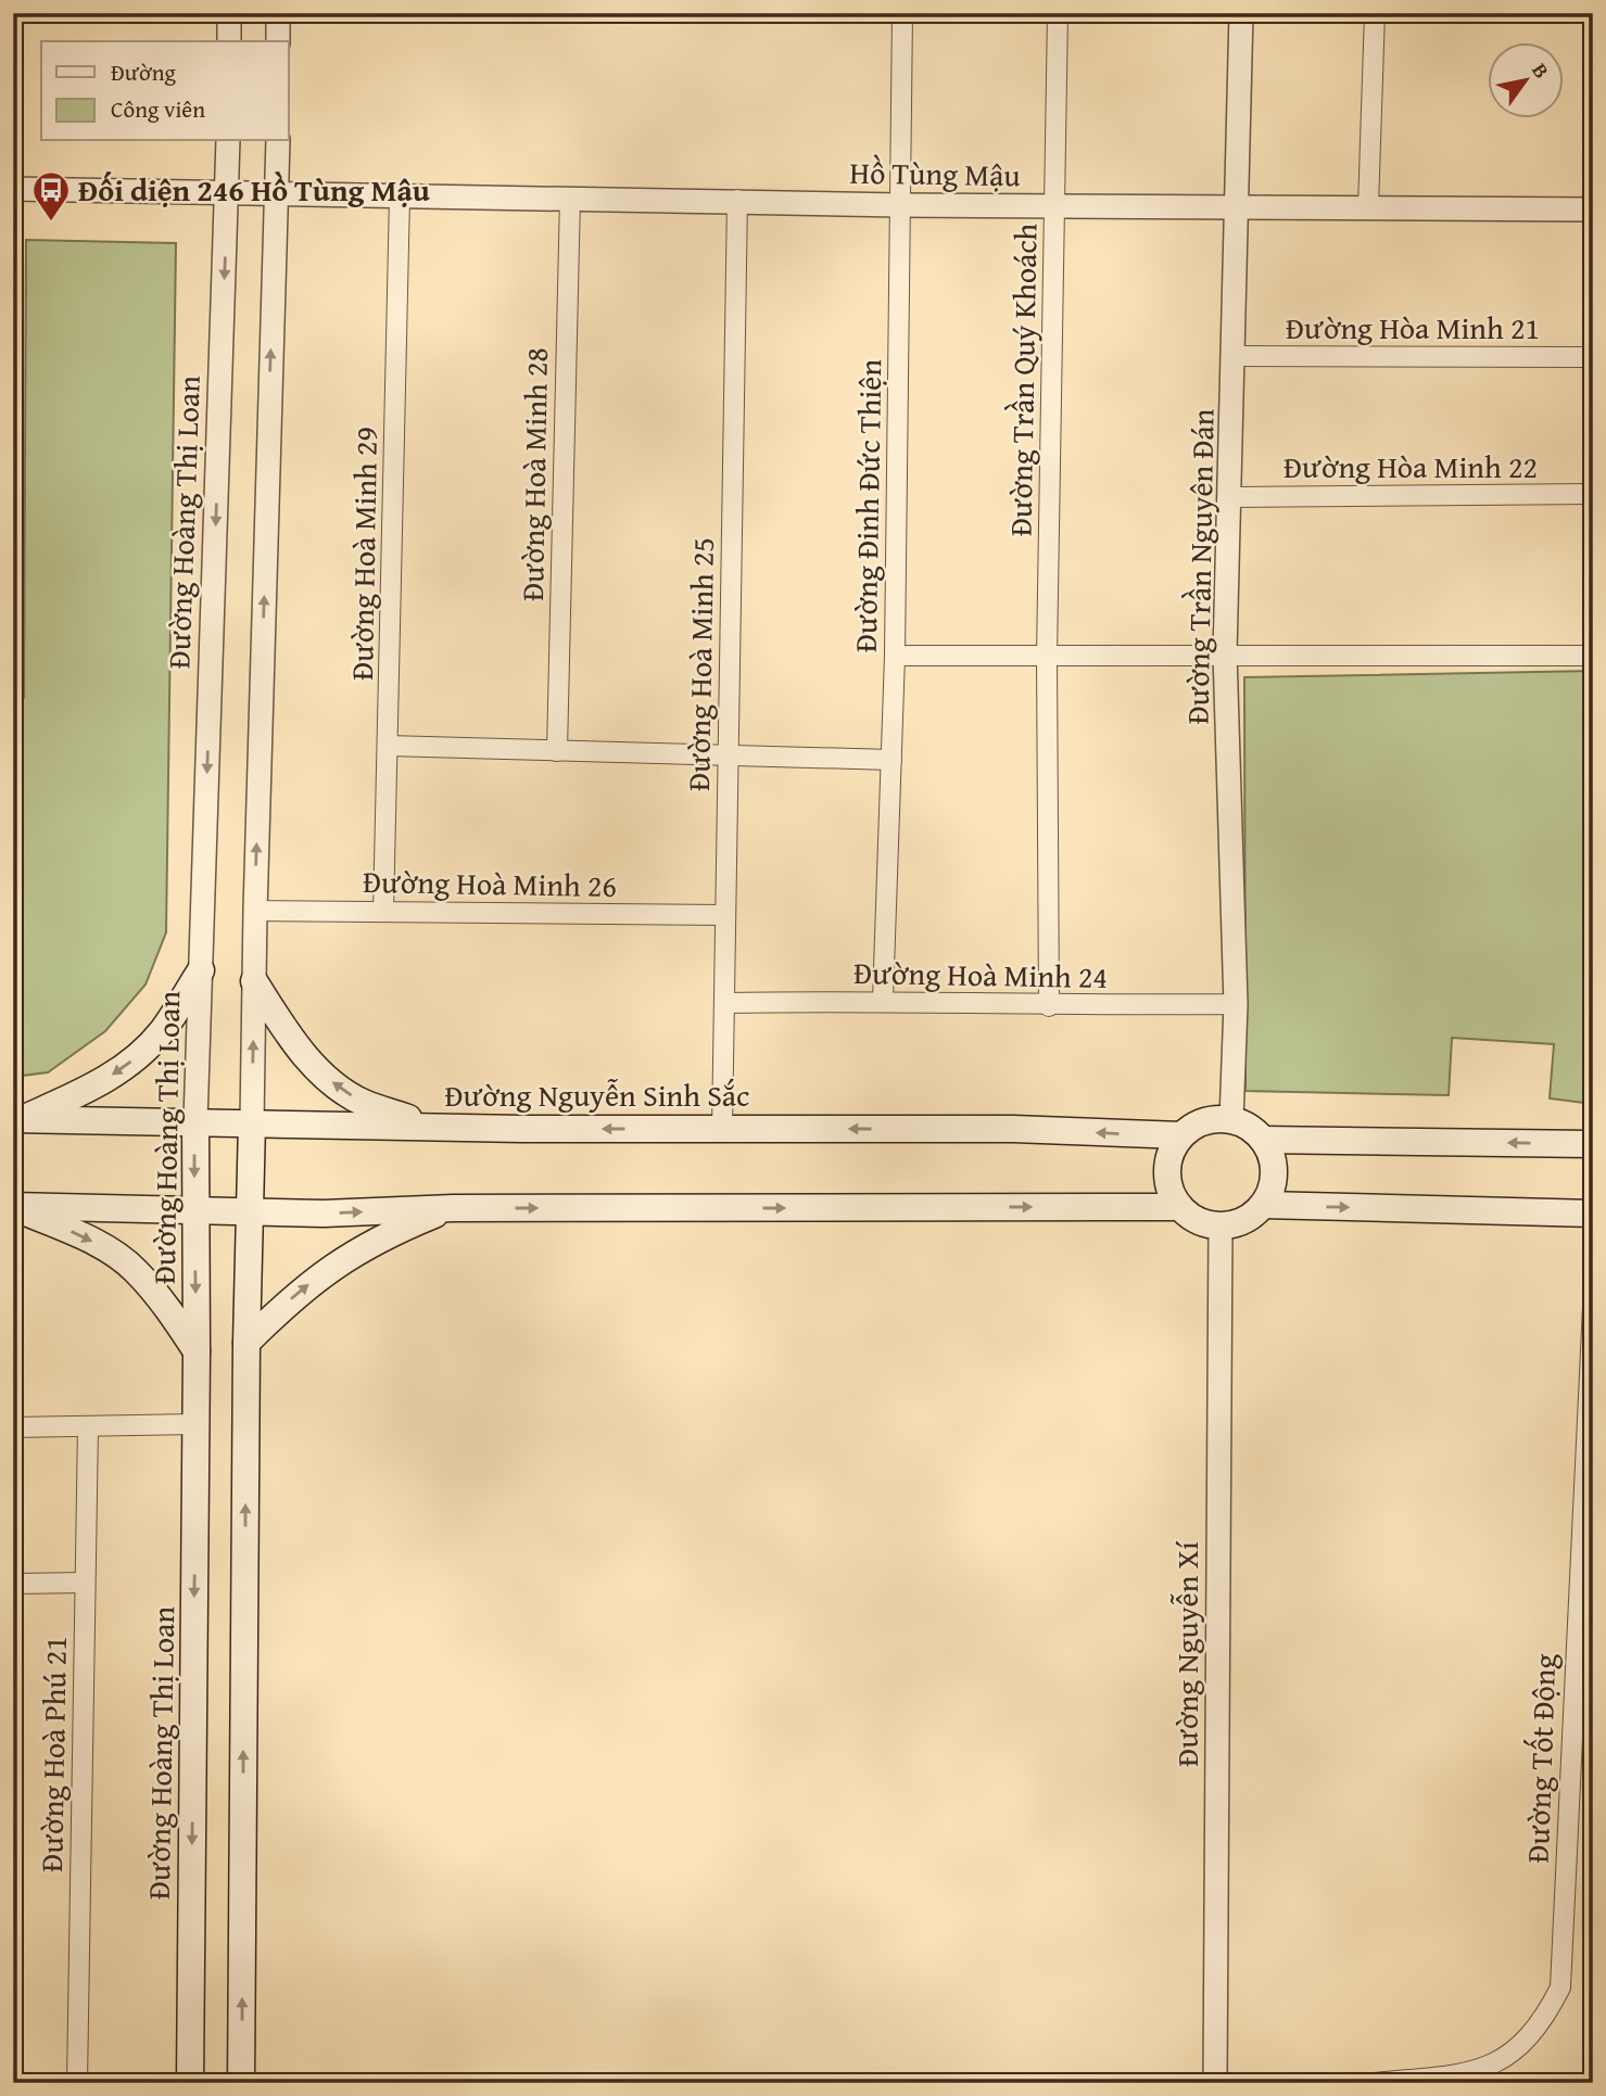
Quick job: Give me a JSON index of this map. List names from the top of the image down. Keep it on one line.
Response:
{"streets":{"main road":["Đường Hoàng Thị Loan","Đường Nguyễn Sinh Sắc"],"street":["Hồ Tùng Mậu","Đường Hòa Minh 21","Đường Trần Quý Khoách","Đường Hòa Minh 22","Đường Hoà Minh 28","Đường Đinh Đức Thiện","Đường Hoà Minh 29","Đường Trần Nguyên Đán","Đường Hoà Minh 25","Đường Hoà Minh 26","Đường Hoà Minh 24","Đường Nguyễn Xí","Đường Hoà Phú 21","Đường Tốt Động"]},"crossings":[["Hồ Tùng Mậu","Đường Trần Quý Khoách"],["Hồ Tùng Mậu","Đường Hoà Minh 28"],["Hồ Tùng Mậu","Đường Đinh Đức Thiện"],["Hồ Tùng Mậu","Đường Hoàng Thị Loan"],["Hồ Tùng Mậu","Đường Hoà Minh 29"],["Hồ Tùng Mậu","Đường Trần Nguyên Đán"],["Hồ Tùng Mậu","Đường Hoà Minh 25"],["Đường Hòa Minh 21","Đường Trần Nguyên Đán"],["Đường Trần Quý Khoách","Đường Hoà Minh 24"],["Đường Hòa Minh 22","Đường Trần Nguyên Đán"],["Đường Đinh Đức Thiện","Đường Hoà Minh 24"],["Đường Hoàng Thị Loan","Đường Nguyễn Sinh Sắc"],["Đường Hoà Minh 29","Đường Hoà Minh 26"],["Đường Trần Nguyên Đán","Đường Hoà Minh 24"],["Đường Trần Nguyên Đán","Đường Nguyễn Sinh Sắc"],["Đường Trần Nguyên Đán","Đường Nguyễn Xí"],["Đường Hoà Minh 25","Đường Hoà Minh 26"],["Đường Hoà Minh 25","Đường Hoà Minh 24"],["Đường Hoà Minh 25","Đường Nguyễn Sinh Sắc"],["Đường Nguyễn Sinh Sắc","Đường Nguyễn Xí"]],"places":{"bus stop":["Đối diện 246 Hồ Tùng Mậu"]},"legend":["Đường","Công viên"],"north":"top right"}
